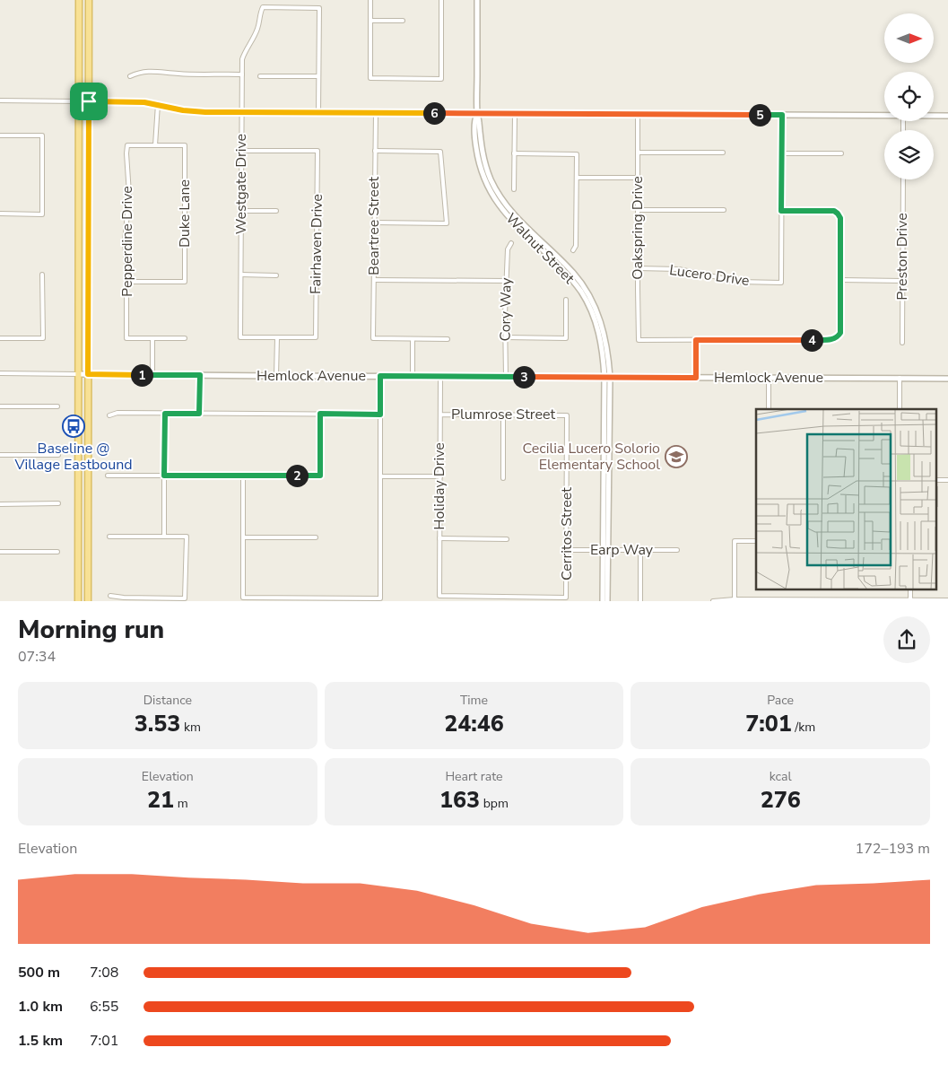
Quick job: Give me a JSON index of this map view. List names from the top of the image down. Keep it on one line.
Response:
{"streets":{"street":["Westgate Drive","Duke Lane","Beartree Street","Oakspring Drive","Pepperdine Drive","Fairhaven Drive","Preston Drive","Lucero Drive","Cory Way","Hemlock Avenue","Plumrose Street","Holiday Drive","Cerritos Street","Earp Way"]},"crossings":[["Westgate Drive","Fairhaven Drive"],["Duke Lane","Pepperdine Drive"],["Oakspring Drive","Lucero Drive"],["Cory Way","Hemlock Avenue"],["Hemlock Avenue","Holiday Drive"],["Plumrose Street","Holiday Drive"],["Plumrose Street","Cerritos Street"],["Holiday Drive","Cerritos Street"],["Cerritos Street","Earp Way"]],"places":{"bus stop":["Baseline @ Village Eastbound"],"school or university":["Cecilia Lucero Solorio Elementary School"]},"north":"right","page":{"pins":["6","5","4","1","3","2"],"heading":["Morning run","07:34"],"stats":[["Distance","3.53 km"],["Time","24:46"],["Pace","7:01 /km"],["Elevation","21 m"],["Heart rate","163 bpm"],["kcal","276"]],"chart":["Elevation","172–193 m"],"list":[{"name":"500 m","note":"7:08"},{"name":"1.0 km","note":"6:55"},{"name":"1.5 km","note":"7:01"}]}}
